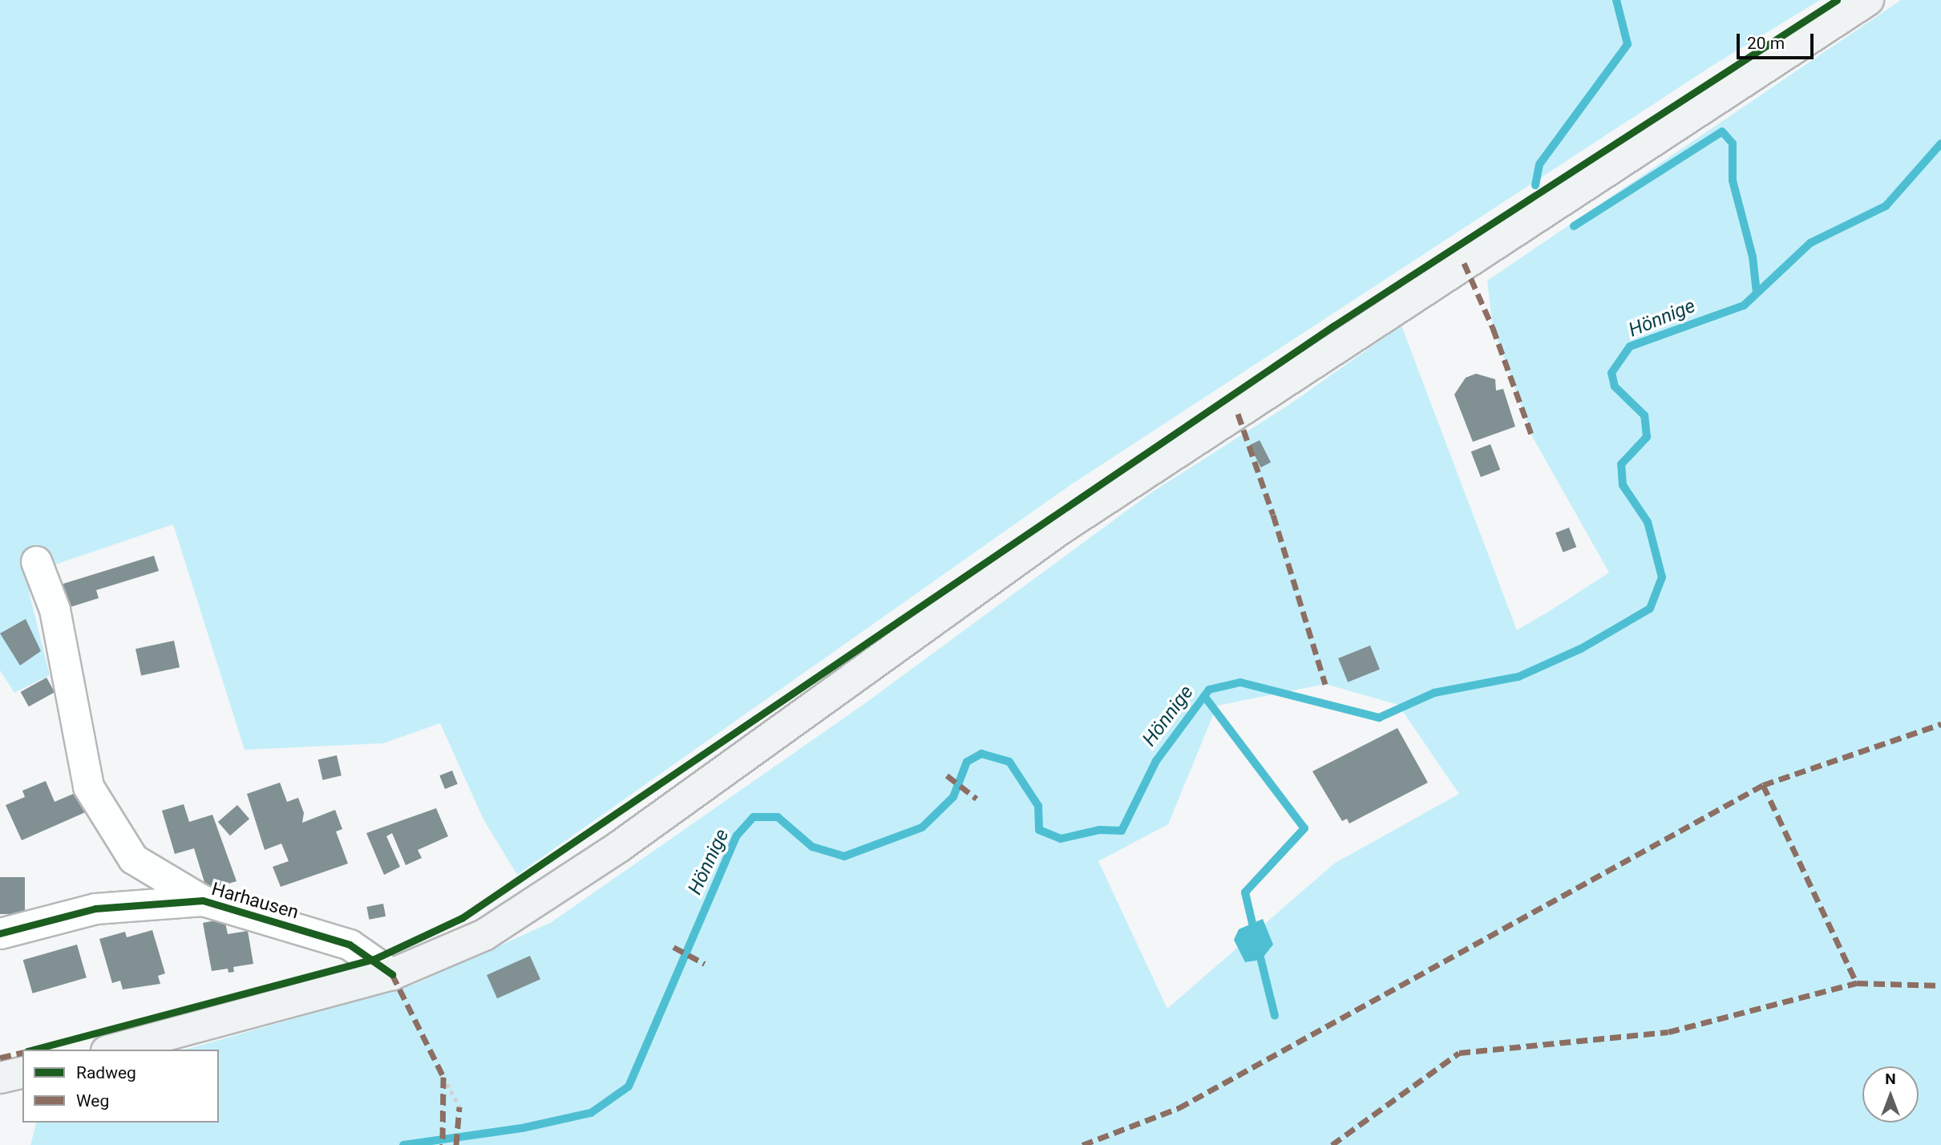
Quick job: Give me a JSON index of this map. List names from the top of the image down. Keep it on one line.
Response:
{"streets":{"street":["Harhausen"]},"water":["Hönnige"],"legend":["Radweg","Weg"],"scale_bar":"20 m","north":"top"}
